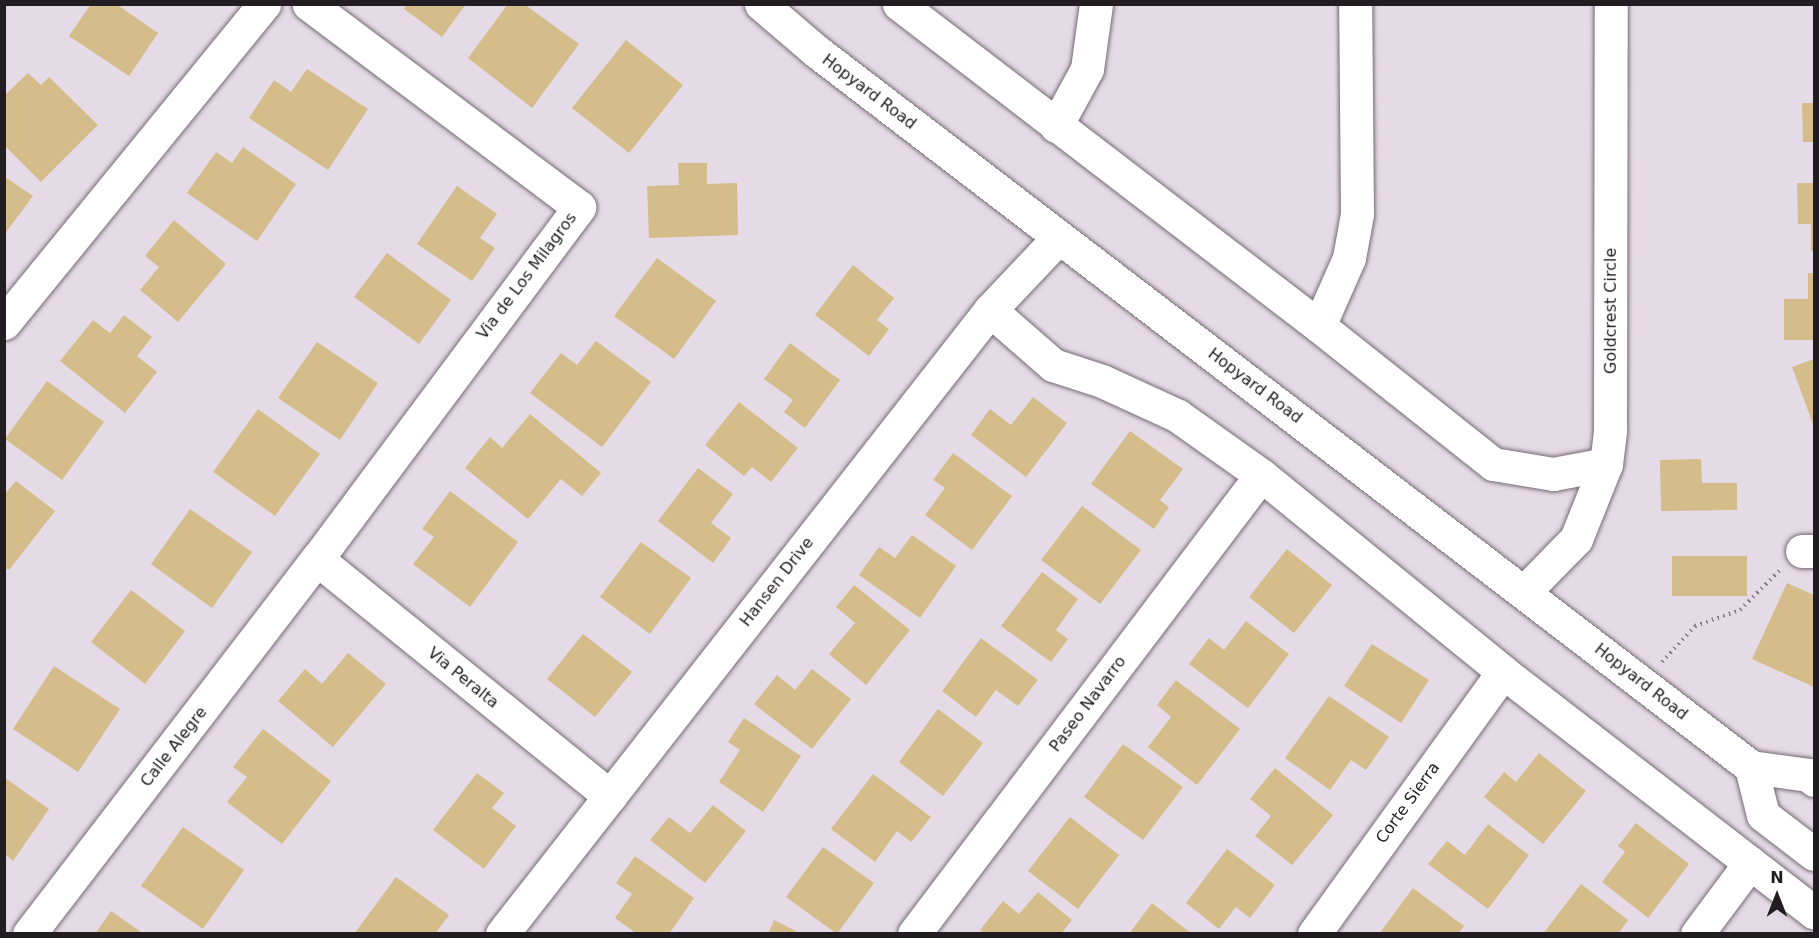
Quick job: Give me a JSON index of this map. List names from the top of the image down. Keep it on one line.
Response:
{"streets":{"street":["Hopyard Road","Via de Los Milagros","Goldcrest Circle","Hansen Drive","Via Peralta","Paseo Navarro","Calle Alegre","Corte Sierra"]},"crossings":[["Hopyard Road","Goldcrest Circle"],["Hopyard Road","Hansen Drive"],["Via de Los Milagros","Via Peralta"],["Via de Los Milagros","Calle Alegre"],["Hansen Drive","Via Peralta"],["Via Peralta","Calle Alegre"]],"north":"top"}
